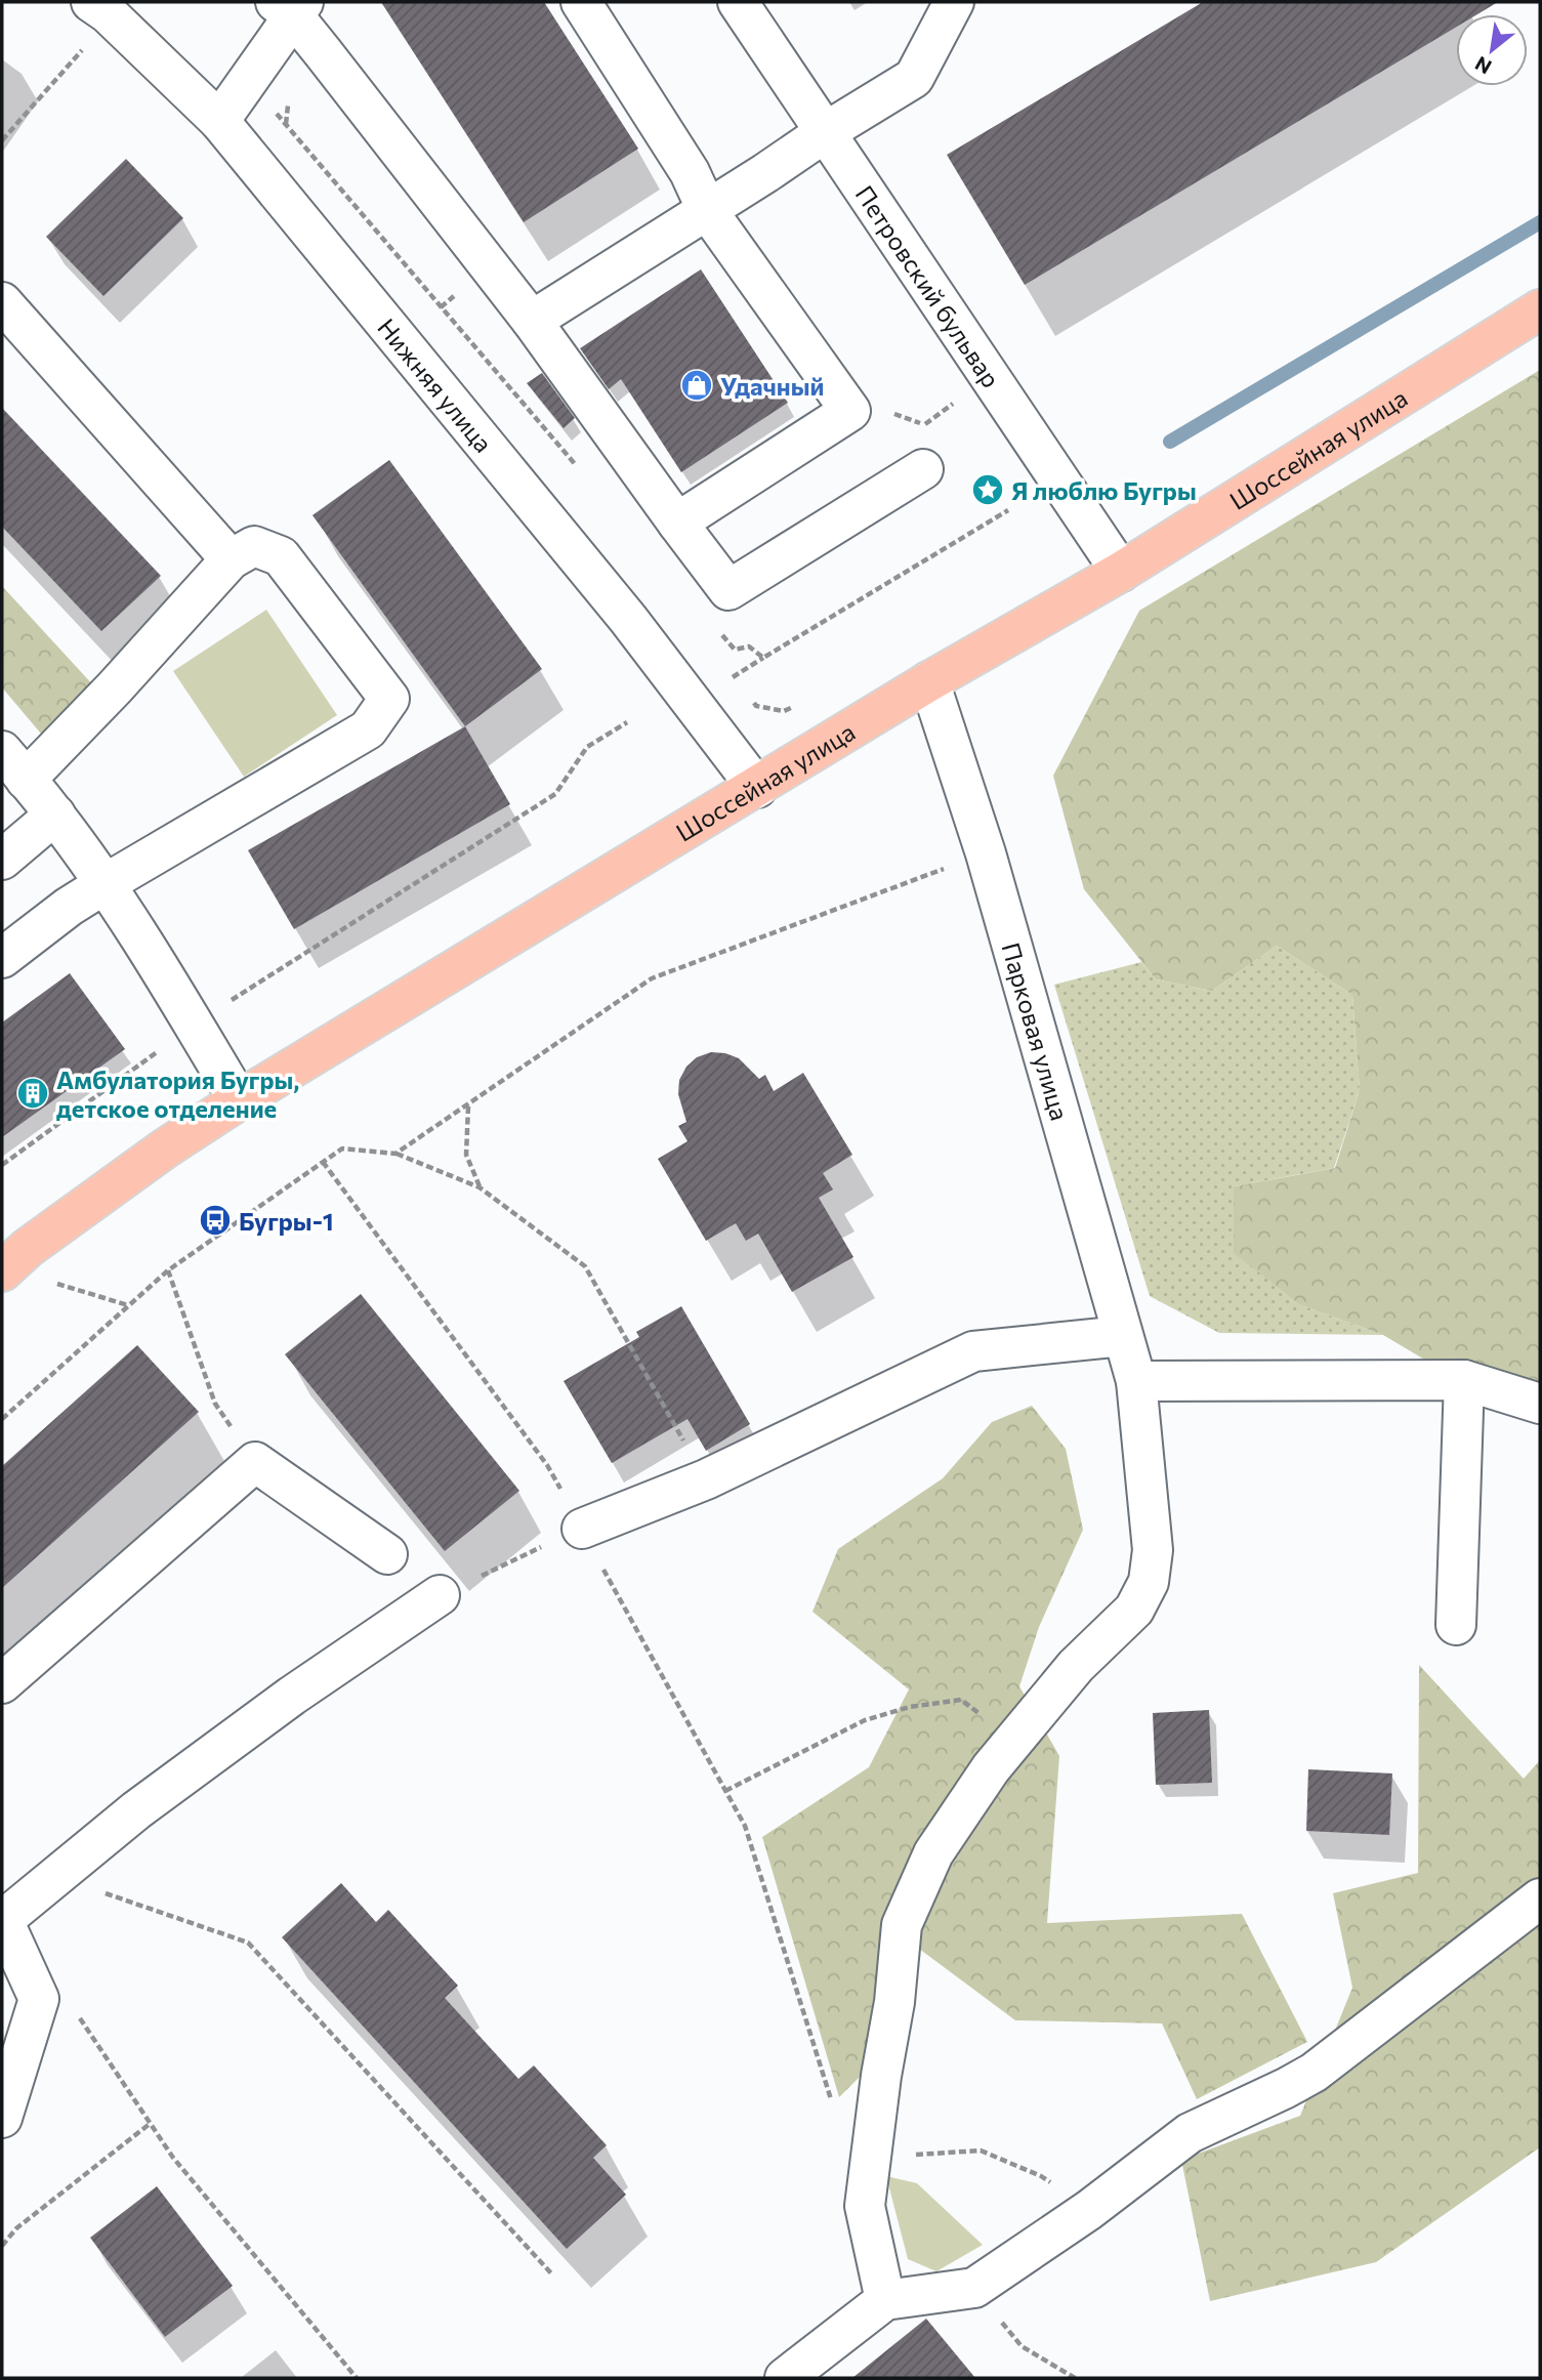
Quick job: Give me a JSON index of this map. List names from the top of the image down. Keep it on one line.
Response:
{"streets":{"main road":["Шоссейная улица"],"street":["Петровский бульвар","Нижняя улица","Парковая улица"]},"crossings":[["Петровский бульвар","Шоссейная улица"],["Нижняя улица","Шоссейная улица"],["Шоссейная улица","Парковая улица"]],"places":{"shop":["Удачный"],"place":["Я люблю Бугры"],"building":["Амбулатория Бугры, детское отделение"],"bus stop":["Бугры-1"]},"north":"bottom left"}
